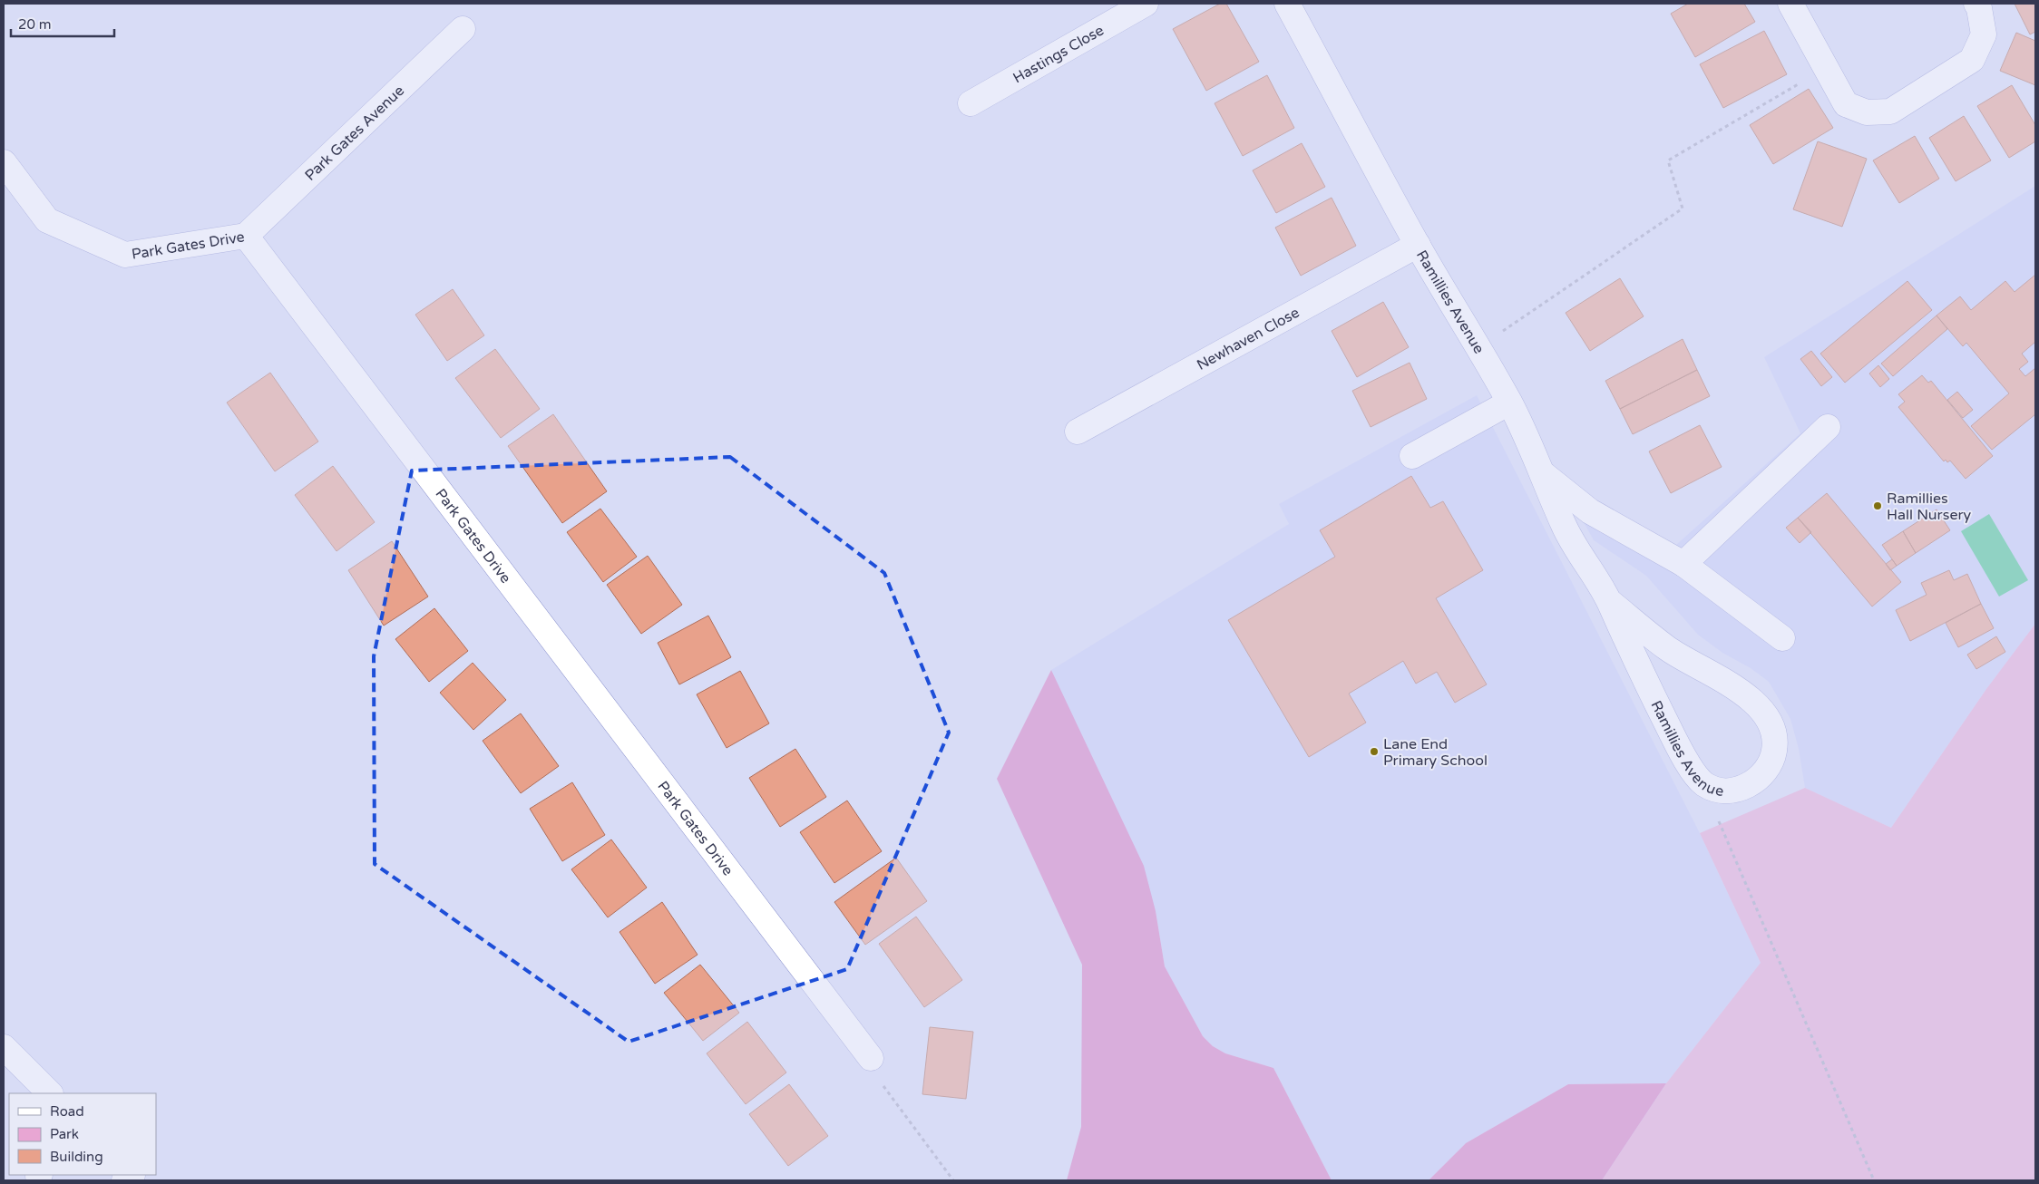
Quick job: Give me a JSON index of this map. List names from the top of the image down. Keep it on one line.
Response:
{"streets":{"street":["Hastings Close","Park Gates Avenue","Park Gates Drive","Ramillies Avenue","Newhaven Close"]},"crossings":[["Park Gates Avenue","Park Gates Drive"],["Ramillies Avenue","Newhaven Close"]],"places":["Ramillies Hall Nursery","Lane End Primary School"],"legend":["Road","Park","Building"],"scale_bar":"20 m"}
